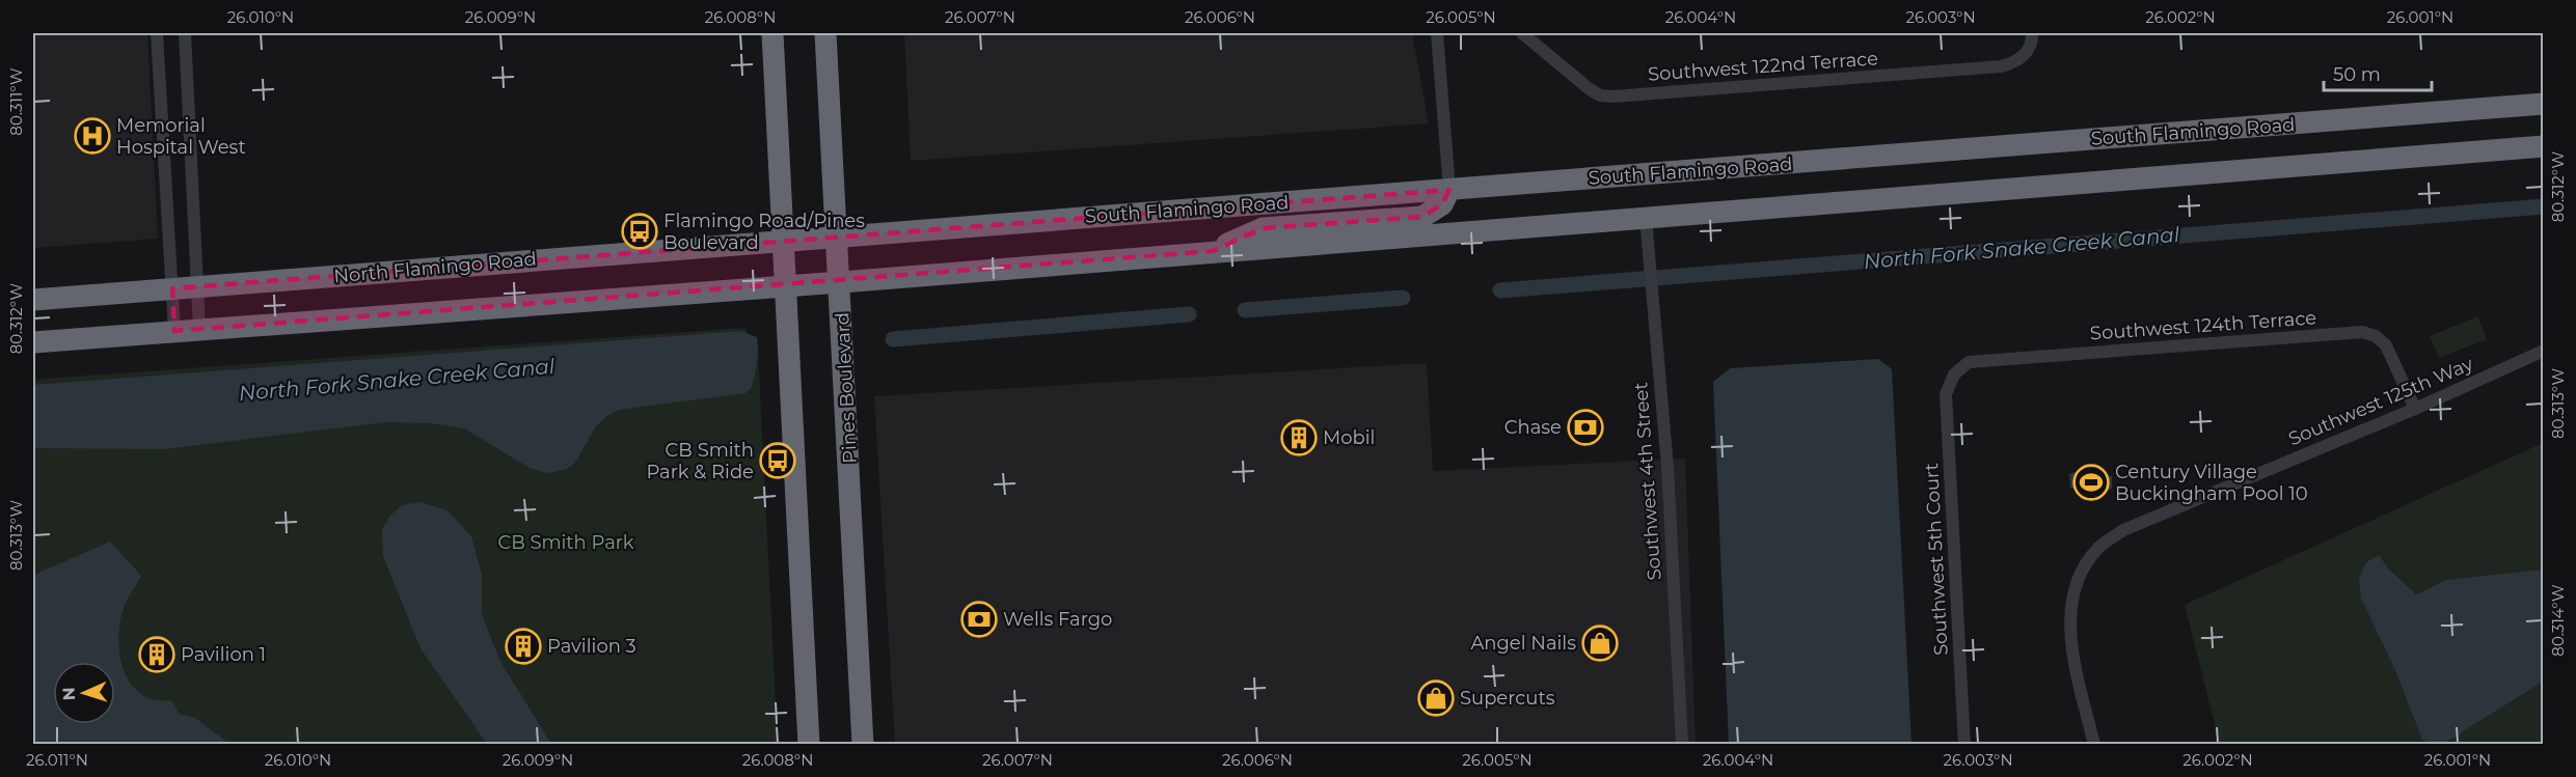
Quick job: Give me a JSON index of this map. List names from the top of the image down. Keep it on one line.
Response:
{"streets":{"highway":["South Flamingo Road","North Flamingo Road","Pines Boulevard"],"street":["Southwest 122nd Terrace","Southwest 124th Terrace","Southwest 125th Way","Southwest 4th Street","Southwest 5th Court"]},"crossings":[["South Flamingo Road","North Flamingo Road"],["South Flamingo Road","Pines Boulevard"],["North Flamingo Road","Pines Boulevard"],["Southwest 124th Terrace","Southwest 125th Way"],["Southwest 124th Terrace","Southwest 5th Court"]],"water":["North Fork Snake Creek Canal"],"parks":["CB Smith Park"],"places":{"hospital":["Memorial Hospital West"],"bus stop":["Flamingo Road/Pines Boulevard","CB Smith Park & Ride"],"bank":["Chase","Wells Fargo"],"building":["Mobil","Pavilion 3","Pavilion 1"],"sports":["Century Village Buckingham Pool 10"],"shop":["Angel Nails","Supercuts"]},"scale_bar":"50 m","north":"left","coordinates":["26.010°N","26.009°N","26.008°N","26.007°N","26.006°N","26.005°N","26.004°N","26.003°N","26.002°N","26.001°N","80.311°W","80.312°W","80.313°W","80.314°W","26.011°N"]}
